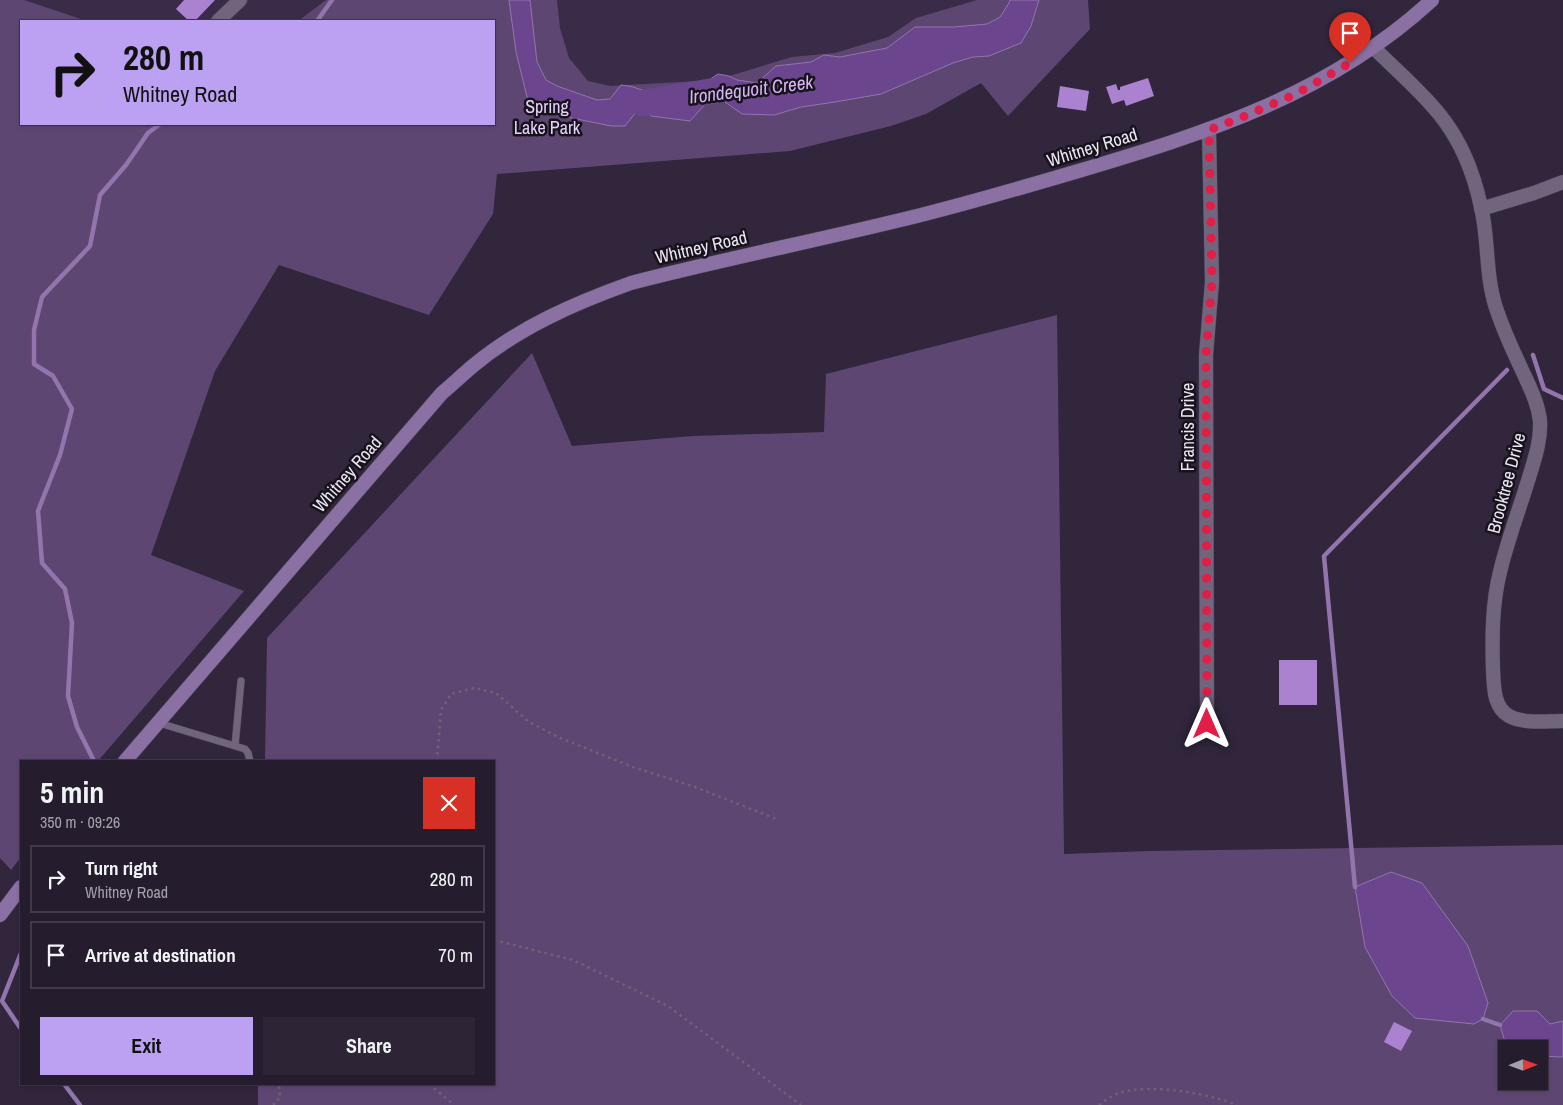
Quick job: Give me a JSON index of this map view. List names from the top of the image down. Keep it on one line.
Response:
{"streets":{"main road":["Whitney Road"],"street":["Francis Drive","Brooktree Drive"]},"crossings":[["Whitney Road","Francis Drive"],["Whitney Road","Brooktree Drive"]],"water":["Irondequoit Creek"],"parks":["Spring Lake Park"],"north":"right","page":{"turn":["280 m","Whitney Road"],"heading":["5 min","350 m · 09:26"],"list":[{"name":"Turn right","note":"Whitney Road","value":"280 m"},{"name":"Arrive at destination","value":"70 m"}],"buttons":["Exit","Share"]}}
